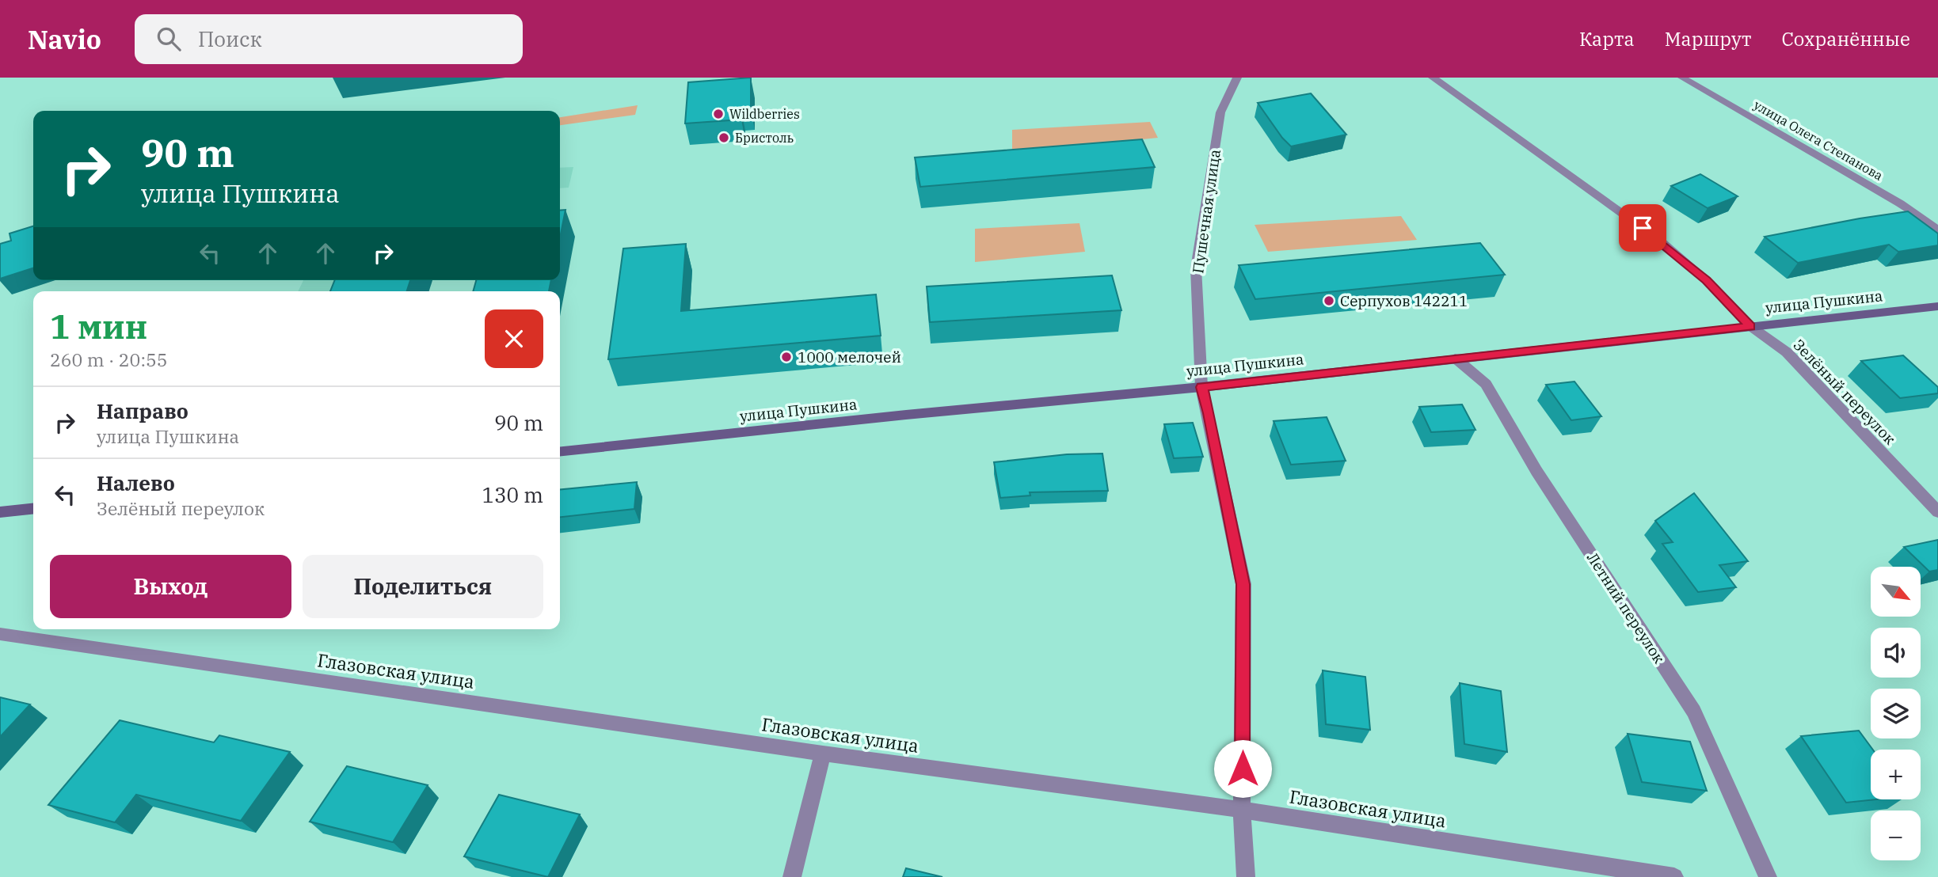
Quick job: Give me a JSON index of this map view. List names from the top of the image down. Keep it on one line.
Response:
{"streets":{"street":["улица Олега Степанова","Пушечная улица","улица Пушкина","Зелёный переулок","Летний переулок","Глазовская улица"]},"crossings":[["Пушечная улица","улица Пушкина"],["Пушечная улица","Глазовская улица"],["улица Пушкина","Зелёный переулок"],["улица Пушкина","Летний переулок"]],"places":["Wildberries","Бристоль","Серпухов 142211","1000 мелочей"],"north":"bottom right","page":{"header":"Navio","search":"Поиск","nav":["Карта","Маршрут","Сохранённые"],"turn":["90 m","улица Пушкина"],"heading":["1 мин","260 m · 20:55"],"list":[{"name":"Направо","note":"улица Пушкина","value":"90 m"},{"name":"Налево","note":"Зелёный переулок","value":"130 m"}],"buttons":["Выход","Поделиться"],"map_buttons":["+","−"]}}
